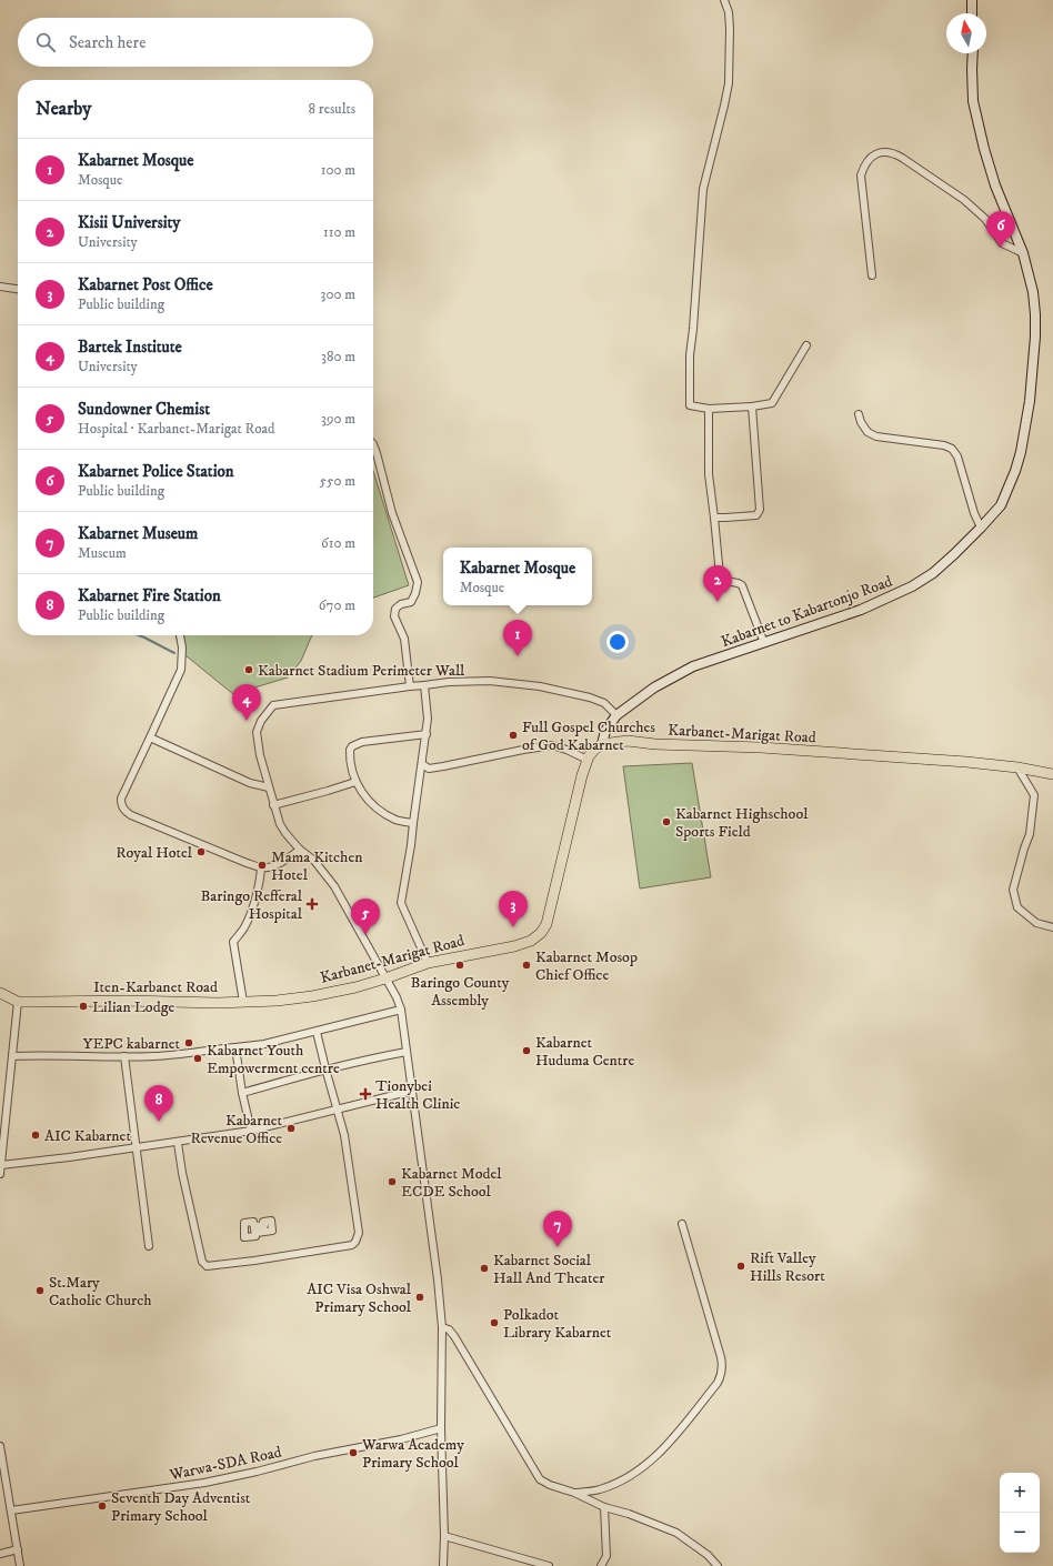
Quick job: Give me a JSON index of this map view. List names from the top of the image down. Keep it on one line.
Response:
{"streets":{"main road":["Kabarnet to Kabartonjo Road","Karbanet-Marigat Road","Iten-Karbanet Road"],"street":["Warwa-SDA Road"]},"crossings":[["Kabarnet to Kabartonjo Road","Karbanet-Marigat Road"],["Karbanet-Marigat Road","Iten-Karbanet Road"]],"places":{"other":["Kabarnet Stadium Perimeter Wall","Full Gospel Churches of God Kabarnet","Kabarnet Highschool Sports Field","Royal Hotel","Mama Kitchen Hotel","Baringo County Assembly","Kabarnet Mosop Chief Office","Lilian Lodge","YEPC kabarnet","Kabarnet Huduma Centre","Kabarnet Youth Empowerment centre","Kabarnet Revenue Office","AIC Kabarnet","Kabarnet Model ECDE School","Rift Valley Hills Resort","Kabarnet Social Hall And Theater","St.Mary Catholic Church","AIC Visa Oshwal Primary School","Polkadot Library Kabarnet","Warwa Academy Primary School","Seventh Day Adventist Primary School"],"health":["Baringo Refferal Hospital","Tionybei Health Clinic"]},"north":"top","page":{"search":"Search here","heading":["Nearby","8 results"],"list":[{"mark":"1","name":"Kabarnet Mosque","note":"Mosque","value":"100 m"},{"mark":"2","name":"Kisii University","note":"University","value":"110 m"},{"mark":"3","name":"Kabarnet Post Office","note":"Public building","value":"300 m"},{"mark":"4","name":"Bartek Institute","note":"University","value":"380 m"},{"mark":"5","name":"Sundowner Chemist","note":"Hospital · Karbanet-Marigat Road","value":"390 m"},{"mark":"6","name":"Kabarnet Police Station","note":"Public building","value":"550 m"},{"mark":"7","name":"Kabarnet Museum","note":"Museum","value":"610 m"},{"mark":"8","name":"Kabarnet Fire Station","note":"Public building","value":"670 m"}],"pins":["6","2","1","4","3","5","8","7"],"popup":["Kabarnet Mosque","Mosque"],"map_buttons":["+","−"]}}
